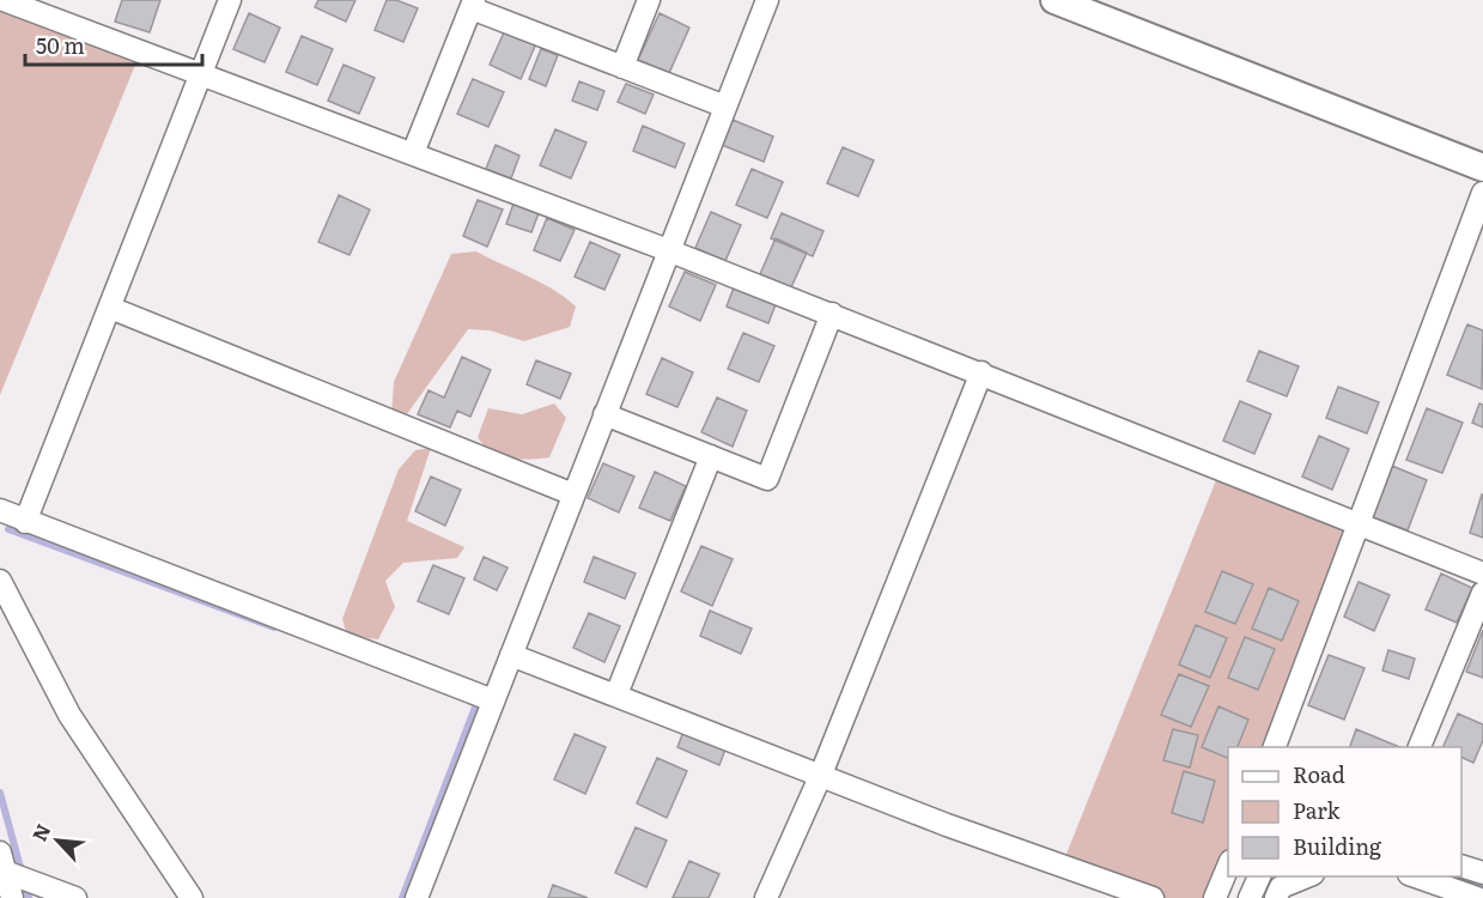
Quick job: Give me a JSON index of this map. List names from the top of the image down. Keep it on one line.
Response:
{"legend":["Road","Park","Building"],"scale_bar":"50 m","north":"top left"}
